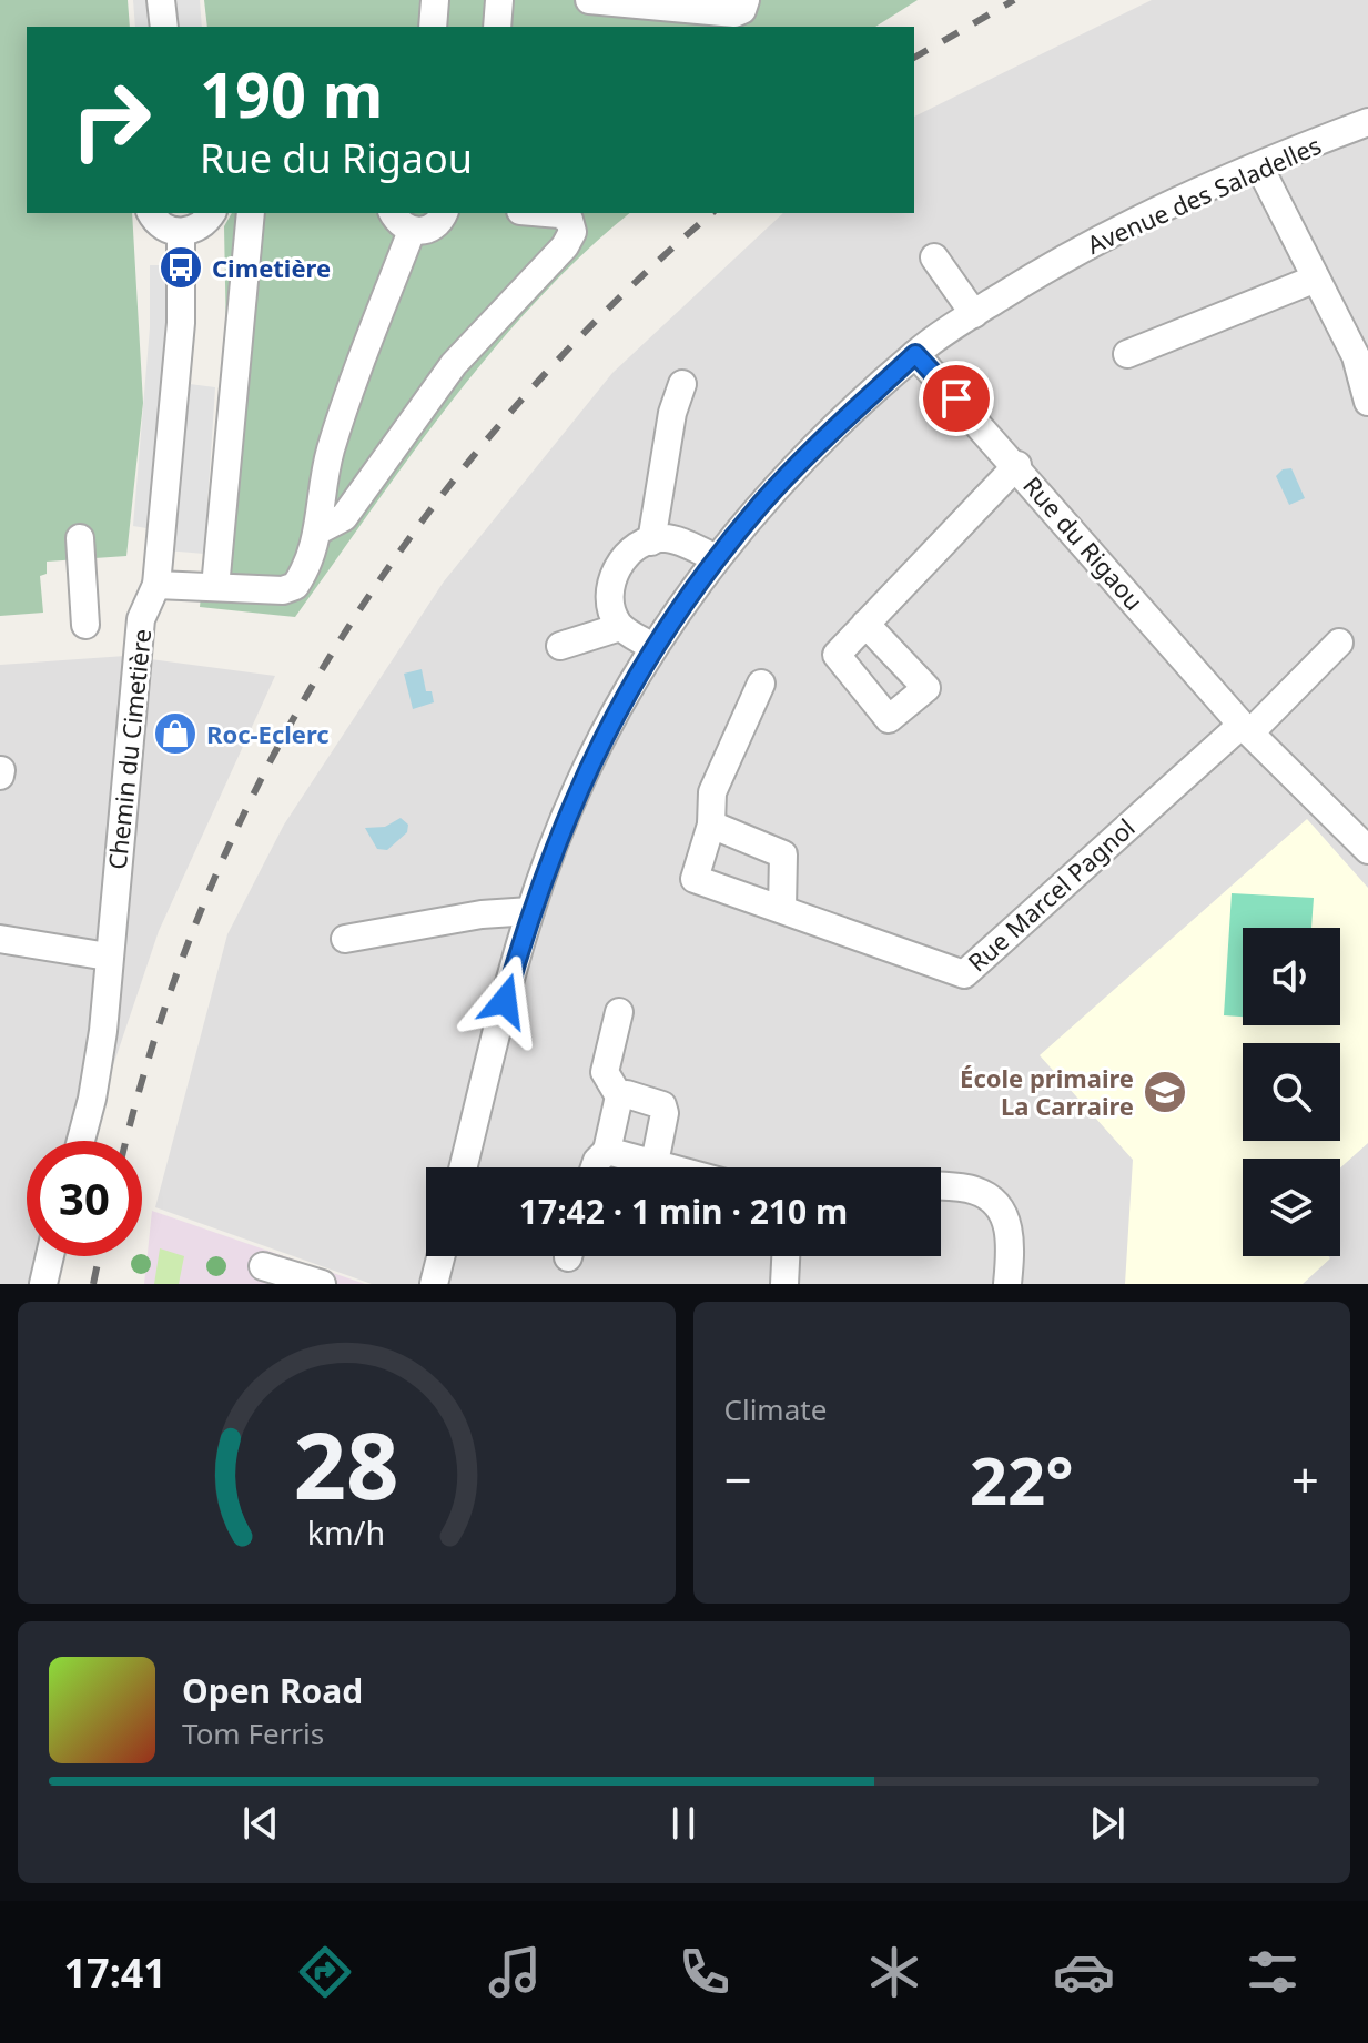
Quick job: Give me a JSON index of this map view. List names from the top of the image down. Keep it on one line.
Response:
{"streets":{"street":["Avenue des Saladelles","Rue du Rigaou","Chemin du Cimetière","Rue Marcel Pagnol"]},"crossings":[["Avenue des Saladelles","Rue du Rigaou"],["Rue du Rigaou","Rue Marcel Pagnol"]],"places":{"bus stop":["Cimetière"],"shop":["Roc-Eclerc"],"school or university":["École primaire La Carraire"]},"page":{"turn":["190 m","Rue du Rigaou"],"limit":"30","trip":"17:42 · 1 min · 210 m","tile":"Climate","heat":["−","22°","+"],"song":["Open Road","Tom Ferris"],"tabs":"17:41","gauge":["28","km/h"]}}
